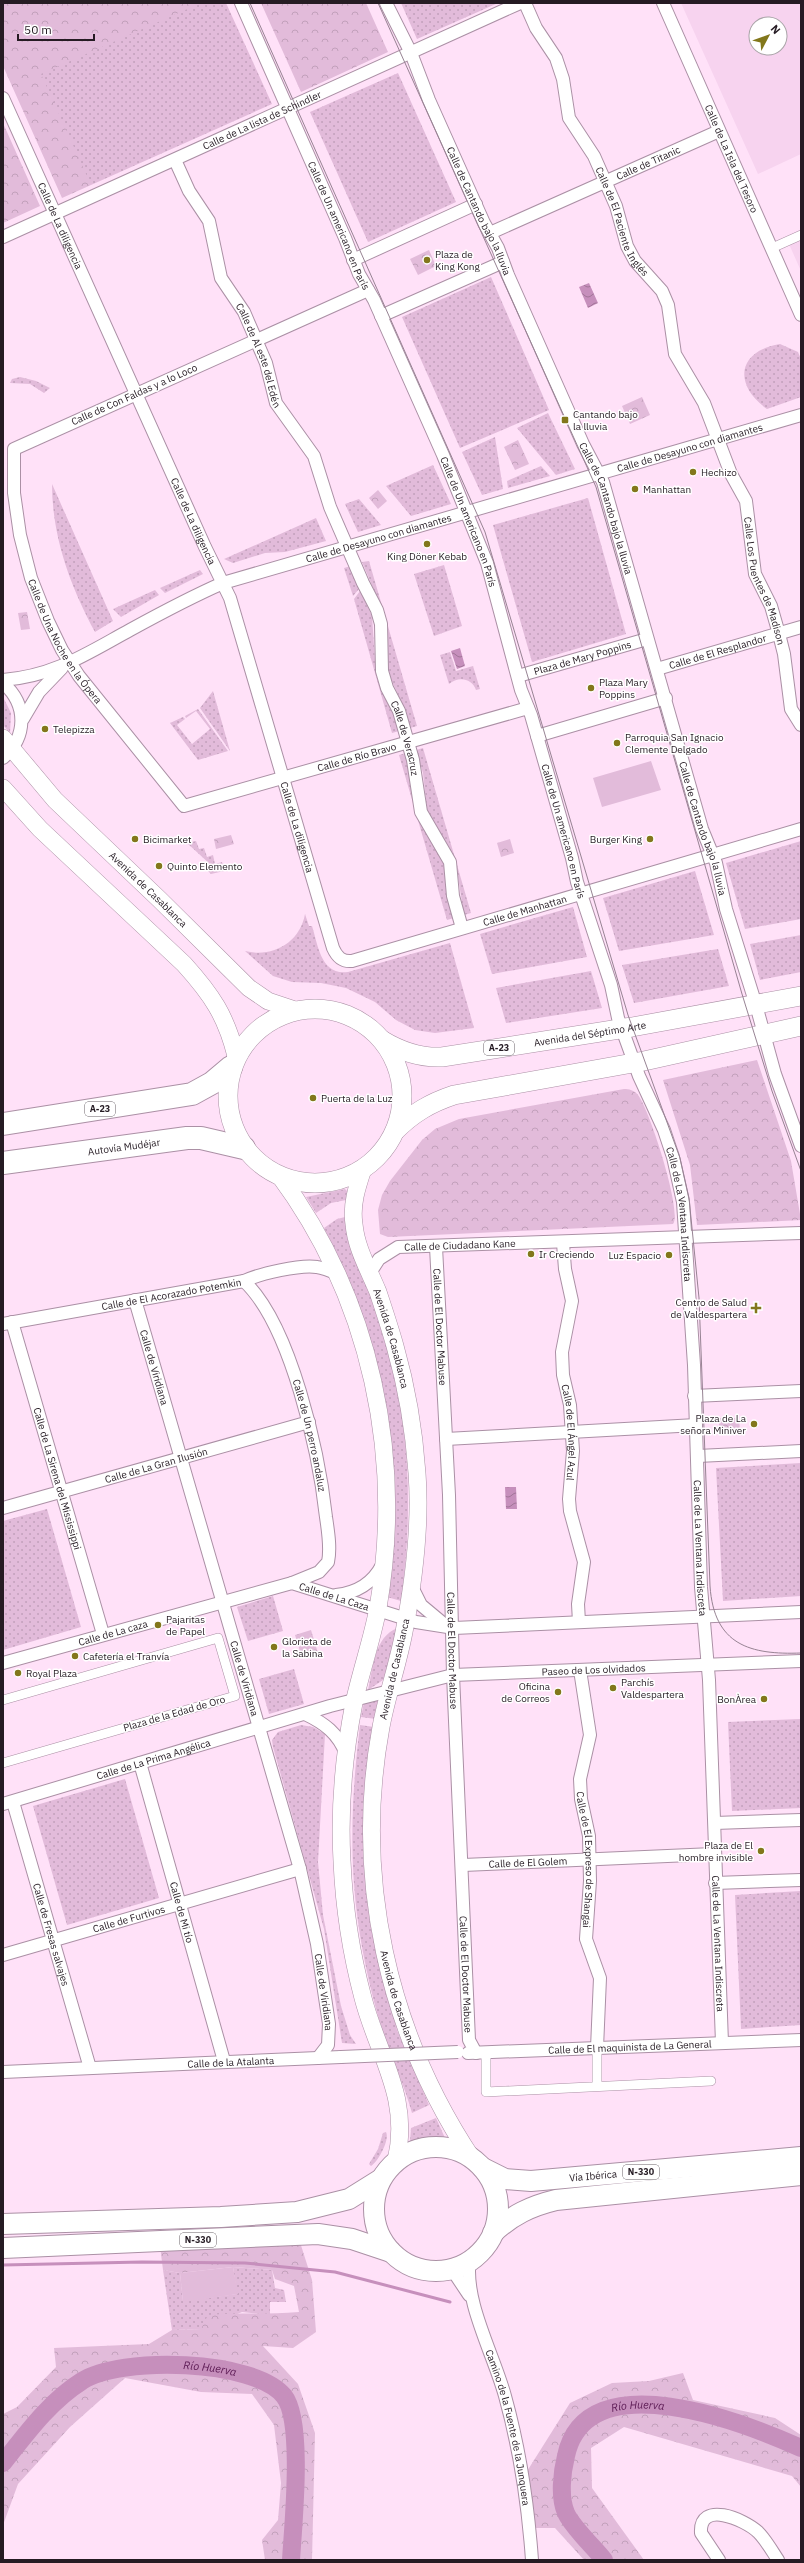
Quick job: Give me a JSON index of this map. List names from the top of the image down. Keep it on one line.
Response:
{"streets":{"highway":["A-23","Autovía Mudéjar","N-330","Vía Ibérica"],"main road":["Avenida de Casablanca","Avenida del Séptimo Arte"],"street":["Calle de La lista de Schindler","Calle de La Isla del Tesoro","Calle de Titanic","Calle de Cantando bajo la lluvia","Calle de El Paciente Inglés","Calle de Un americano en París","Calle de La diligencia","Calle de Al este del Edén","Calle de Con Faldas y a lo Loco","Calle de Desayuno con diamantes","Calle Los Puentes de Madison","Calle de Una Noche en la Ópera","Calle de El Resplandor","Plaza de Mary Poppins","Calle de Veracruz","Calle de Río Bravo","Calle de Manhattan","Calle de La Ventana Indiscreta","Calle de Ciudadano Kane","Calle de El Acorazado Potemkin","Calle de El Doctor Mabuse","Calle de Viridiana","Calle de El Ángel Azul","Calle de Un perro andaluz","Calle de La Gran Ilusión","Calle de La Sirena del Mississippi","Calle de La Caza","Calle de La caza","Paseo de Los olvidados","Plaza de la Edad de Oro","Calle de La Prima Angélica","Calle de El Expreso de Shangai","Calle de El Golem","Calle de Mi tío","Calle de Furtivos","Calle de Fresas salvajes","Calle de El maquinista de La General","Calle de la Atalanta","Camino de la Fuente de la Junquera"]},"crossings":[["Calle de La lista de Schindler","Calle de Cantando bajo la lluvia"],["Calle de La lista de Schindler","Calle de Un americano en París"],["Calle de La lista de Schindler","Calle de La diligencia"],["Calle de La lista de Schindler","Calle de Al este del Edén"],["Calle de La Isla del Tesoro","Calle de Titanic"],["Calle de Titanic","Calle de Cantando bajo la lluvia"],["Calle de Titanic","Calle de El Paciente Inglés"],["Calle de Cantando bajo la lluvia","Calle de Desayuno con diamantes"],["Calle de Cantando bajo la lluvia","Calle de El Resplandor"],["Calle de Cantando bajo la lluvia","Plaza de Mary Poppins"],["Calle de Cantando bajo la lluvia","Calle de Manhattan"],["Calle de Cantando bajo la lluvia","Avenida del Séptimo Arte"],["Calle de Cantando bajo la lluvia","A-23"],["Calle de El Paciente Inglés","Calle de Desayuno con diamantes"],["Calle de El Paciente Inglés","Calle Los Puentes de Madison"],["Calle de Un americano en París","Calle de Desayuno con diamantes"],["Calle de Un americano en París","Plaza de Mary Poppins"],["Calle de Un americano en París","Calle de Río Bravo"],["Calle de Un americano en París","Calle de Manhattan"],["Calle de Un americano en París","Avenida del Séptimo Arte"],["Calle de Un americano en París","A-23"],["Calle de Un americano en París","Calle de La Ventana Indiscreta"],["Calle de La diligencia","Calle de Con Faldas y a lo Loco"],["Calle de La diligencia","Calle de Desayuno con diamantes"],["Calle de La diligencia","Calle de Río Bravo"],["Calle de La diligencia","Calle de Manhattan"],["Calle de Al este del Edén","Calle de Con Faldas y a lo Loco"],["Calle de Al este del Edén","Calle de Desayuno con diamantes"],["Calle de Al este del Edén","Calle de Veracruz"],["Calle de Con Faldas y a lo Loco","Calle de Una Noche en la Ópera"],["Calle de Desayuno con diamantes","Calle Los Puentes de Madison"],["Calle de Desayuno con diamantes","Calle de Una Noche en la Ópera"],["Calle de Desayuno con diamantes","Calle de Veracruz"],["Calle de Desayuno con diamantes","Avenida de Casablanca"],["Calle Los Puentes de Madison","Calle de El Resplandor"],["Calle de Una Noche en la Ópera","Calle de Río Bravo"],["Calle de Veracruz","Calle de Río Bravo"],["Calle de Veracruz","Calle de Manhattan"],["Avenida de Casablanca","A-23"],["Avenida de Casablanca","Calle de Ciudadano Kane"],["Avenida de Casablanca","Paseo de Los olvidados"],["Avenida de Casablanca","Calle de La Prima Angélica"],["Avenida de Casablanca","N-330"],["Avenida de Casablanca","Vía Ibérica"],["Avenida de Casablanca","Camino de la Fuente de la Junquera"],["Avenida del Séptimo Arte","A-23"],["A-23","Autovía Mudéjar"],["A-23","Calle de La Ventana Indiscreta"],["Calle de La Ventana Indiscreta","Calle de Ciudadano Kane"],["Calle de La Ventana Indiscreta","Paseo de Los olvidados"],["Calle de La Ventana Indiscreta","Calle de El Golem"],["Calle de La Ventana Indiscreta","Calle de El maquinista de La General"],["Calle de Ciudadano Kane","Calle de El Doctor Mabuse"],["Calle de Ciudadano Kane","Calle de El Ángel Azul"],["Calle de El Acorazado Potemkin","Calle de Viridiana"],["Calle de El Acorazado Potemkin","Calle de Un perro andaluz"],["Calle de El Acorazado Potemkin","Calle de La Sirena del Mississippi"],["Calle de El Doctor Mabuse","Paseo de Los olvidados"],["Calle de El Doctor Mabuse","Calle de El Golem"],["Calle de El Doctor Mabuse","Calle de El maquinista de La General"],["Calle de Viridiana","Calle de La Gran Ilusión"],["Calle de Viridiana","Calle de La Caza"],["Calle de Viridiana","Calle de La caza"],["Calle de Viridiana","Calle de La Prima Angélica"],["Calle de Viridiana","Calle de Furtivos"],["Calle de Viridiana","Calle de la Atalanta"],["Calle de Un perro andaluz","Calle de La Gran Ilusión"],["Calle de Un perro andaluz","Calle de La Caza"],["Calle de La Gran Ilusión","Calle de La Sirena del Mississippi"],["Calle de La Sirena del Mississippi","Calle de La caza"],["Calle de La Caza","Calle de La caza"],["Paseo de Los olvidados","Calle de La Prima Angélica"],["Paseo de Los olvidados","Calle de El Expreso de Shangai"],["Calle de La Prima Angélica","Calle de Mi tío"],["Calle de La Prima Angélica","Calle de Fresas salvajes"],["Calle de El Expreso de Shangai","Calle de El Golem"],["Calle de El Expreso de Shangai","Calle de El maquinista de La General"],["Calle de Mi tío","Calle de Furtivos"],["Calle de Mi tío","Calle de la Atalanta"],["Calle de Furtivos","Calle de Fresas salvajes"],["Calle de Fresas salvajes","Calle de la Atalanta"],["Calle de El maquinista de La General","Calle de la Atalanta"],["N-330","Vía Ibérica"],["N-330","Camino de la Fuente de la Junquera"],["Vía Ibérica","Camino de la Fuente de la Junquera"]],"water":["Río Huerva"],"places":{"other":["Plaza de King Kong","Hechizo","Manhattan","King Döner Kebab","Plaza Mary Poppins","Telepizza","Parroquia San Ignacio Clemente Delgado","Bicimarket","Burger King","Quinto Elemento","Puerta de la Luz","Ir Creciendo","Luz Espacio","Plaza de La señora Miniver","Pajaritas de Papel","Glorieta de la Sabina","Cafetería el Tranvía","Royal Plaza","Parchís Valdespartera","Oficina de Correos","BonÀrea","Plaza de El hombre invisible"],"transit":["Cantando bajo la lluvia"],"health":["Centro de Salud de Valdespartera"]},"scale_bar":"50 m","north":"top right"}
